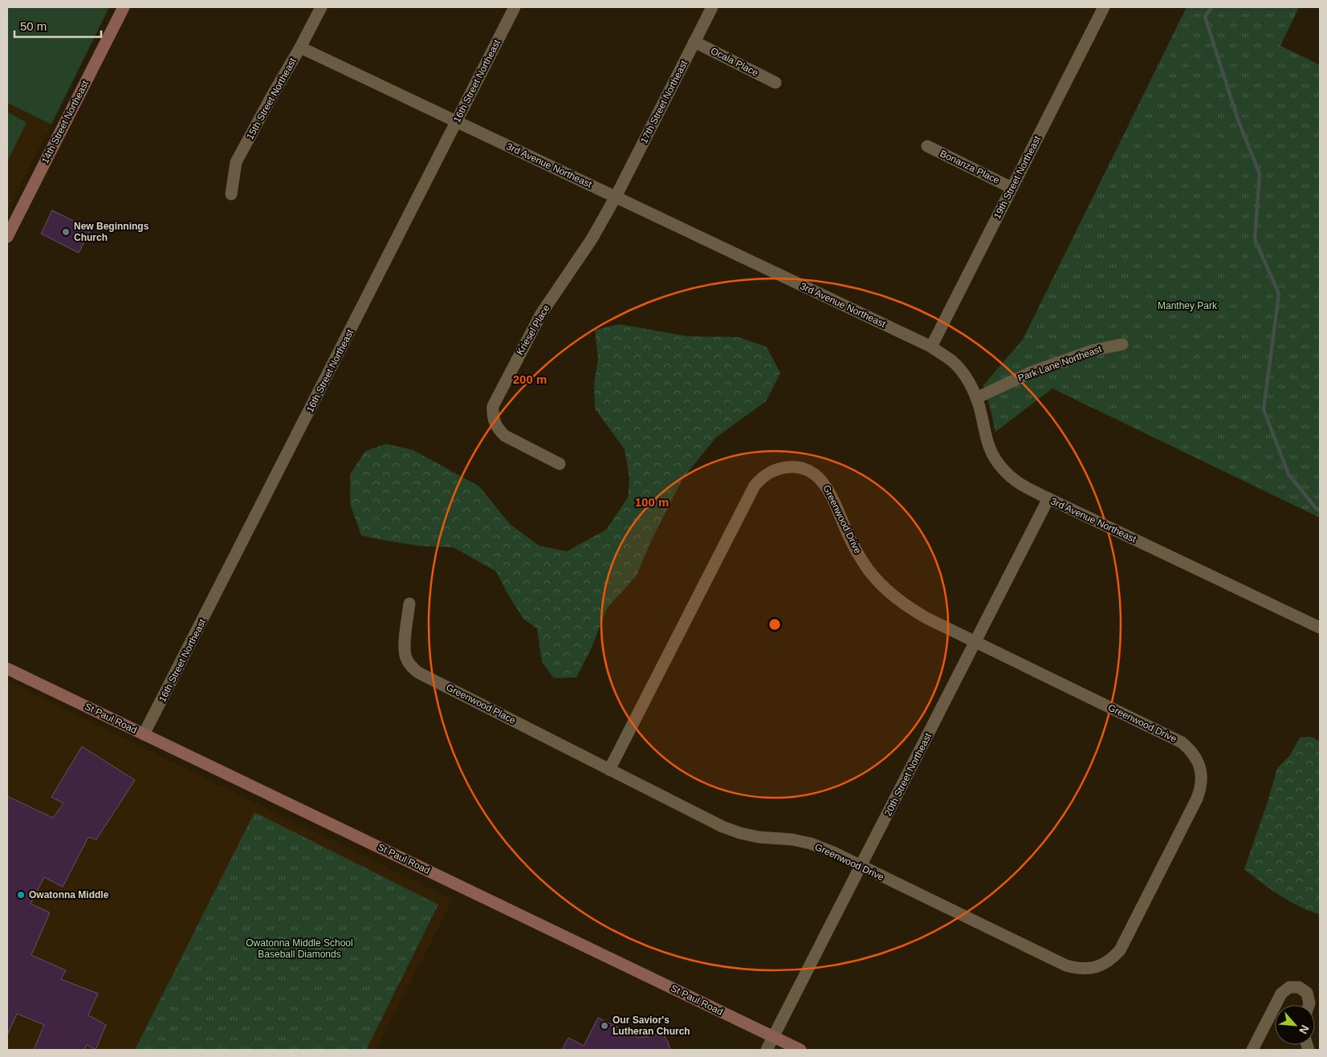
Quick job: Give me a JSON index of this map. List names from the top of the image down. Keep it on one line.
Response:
{"streets":{"street":["Ocala Place","16th Street Northeast","15th Street Northeast","17th Street Northeast","14th Street Northeast","3rd Avenue Northeast","Bonanza Place","19th Street Northeast","Kriesel Place","Park Lane Northeast","Greenwood Drive","Greenwood Place","St Paul Road","20th Street Northeast"]},"crossings":[["Ocala Place","17th Street Northeast"],["16th Street Northeast","3rd Avenue Northeast"],["16th Street Northeast","St Paul Road"],["15th Street Northeast","3rd Avenue Northeast"],["17th Street Northeast","3rd Avenue Northeast"],["17th Street Northeast","Kriesel Place"],["3rd Avenue Northeast","19th Street Northeast"],["3rd Avenue Northeast","Kriesel Place"],["3rd Avenue Northeast","Park Lane Northeast"],["3rd Avenue Northeast","20th Street Northeast"],["Bonanza Place","19th Street Northeast"],["Greenwood Drive","Greenwood Place"],["Greenwood Drive","20th Street Northeast"],["St Paul Road","20th Street Northeast"]],"parks":["Manthey Park","Owatonna Middle School Baseball Diamonds"],"places":["New Beginnings Church","Owatonna Middle","Our Savior's Lutheran Church"],"scale_bar":"50 m","north":"bottom right","rings":["200 m","100 m"]}
